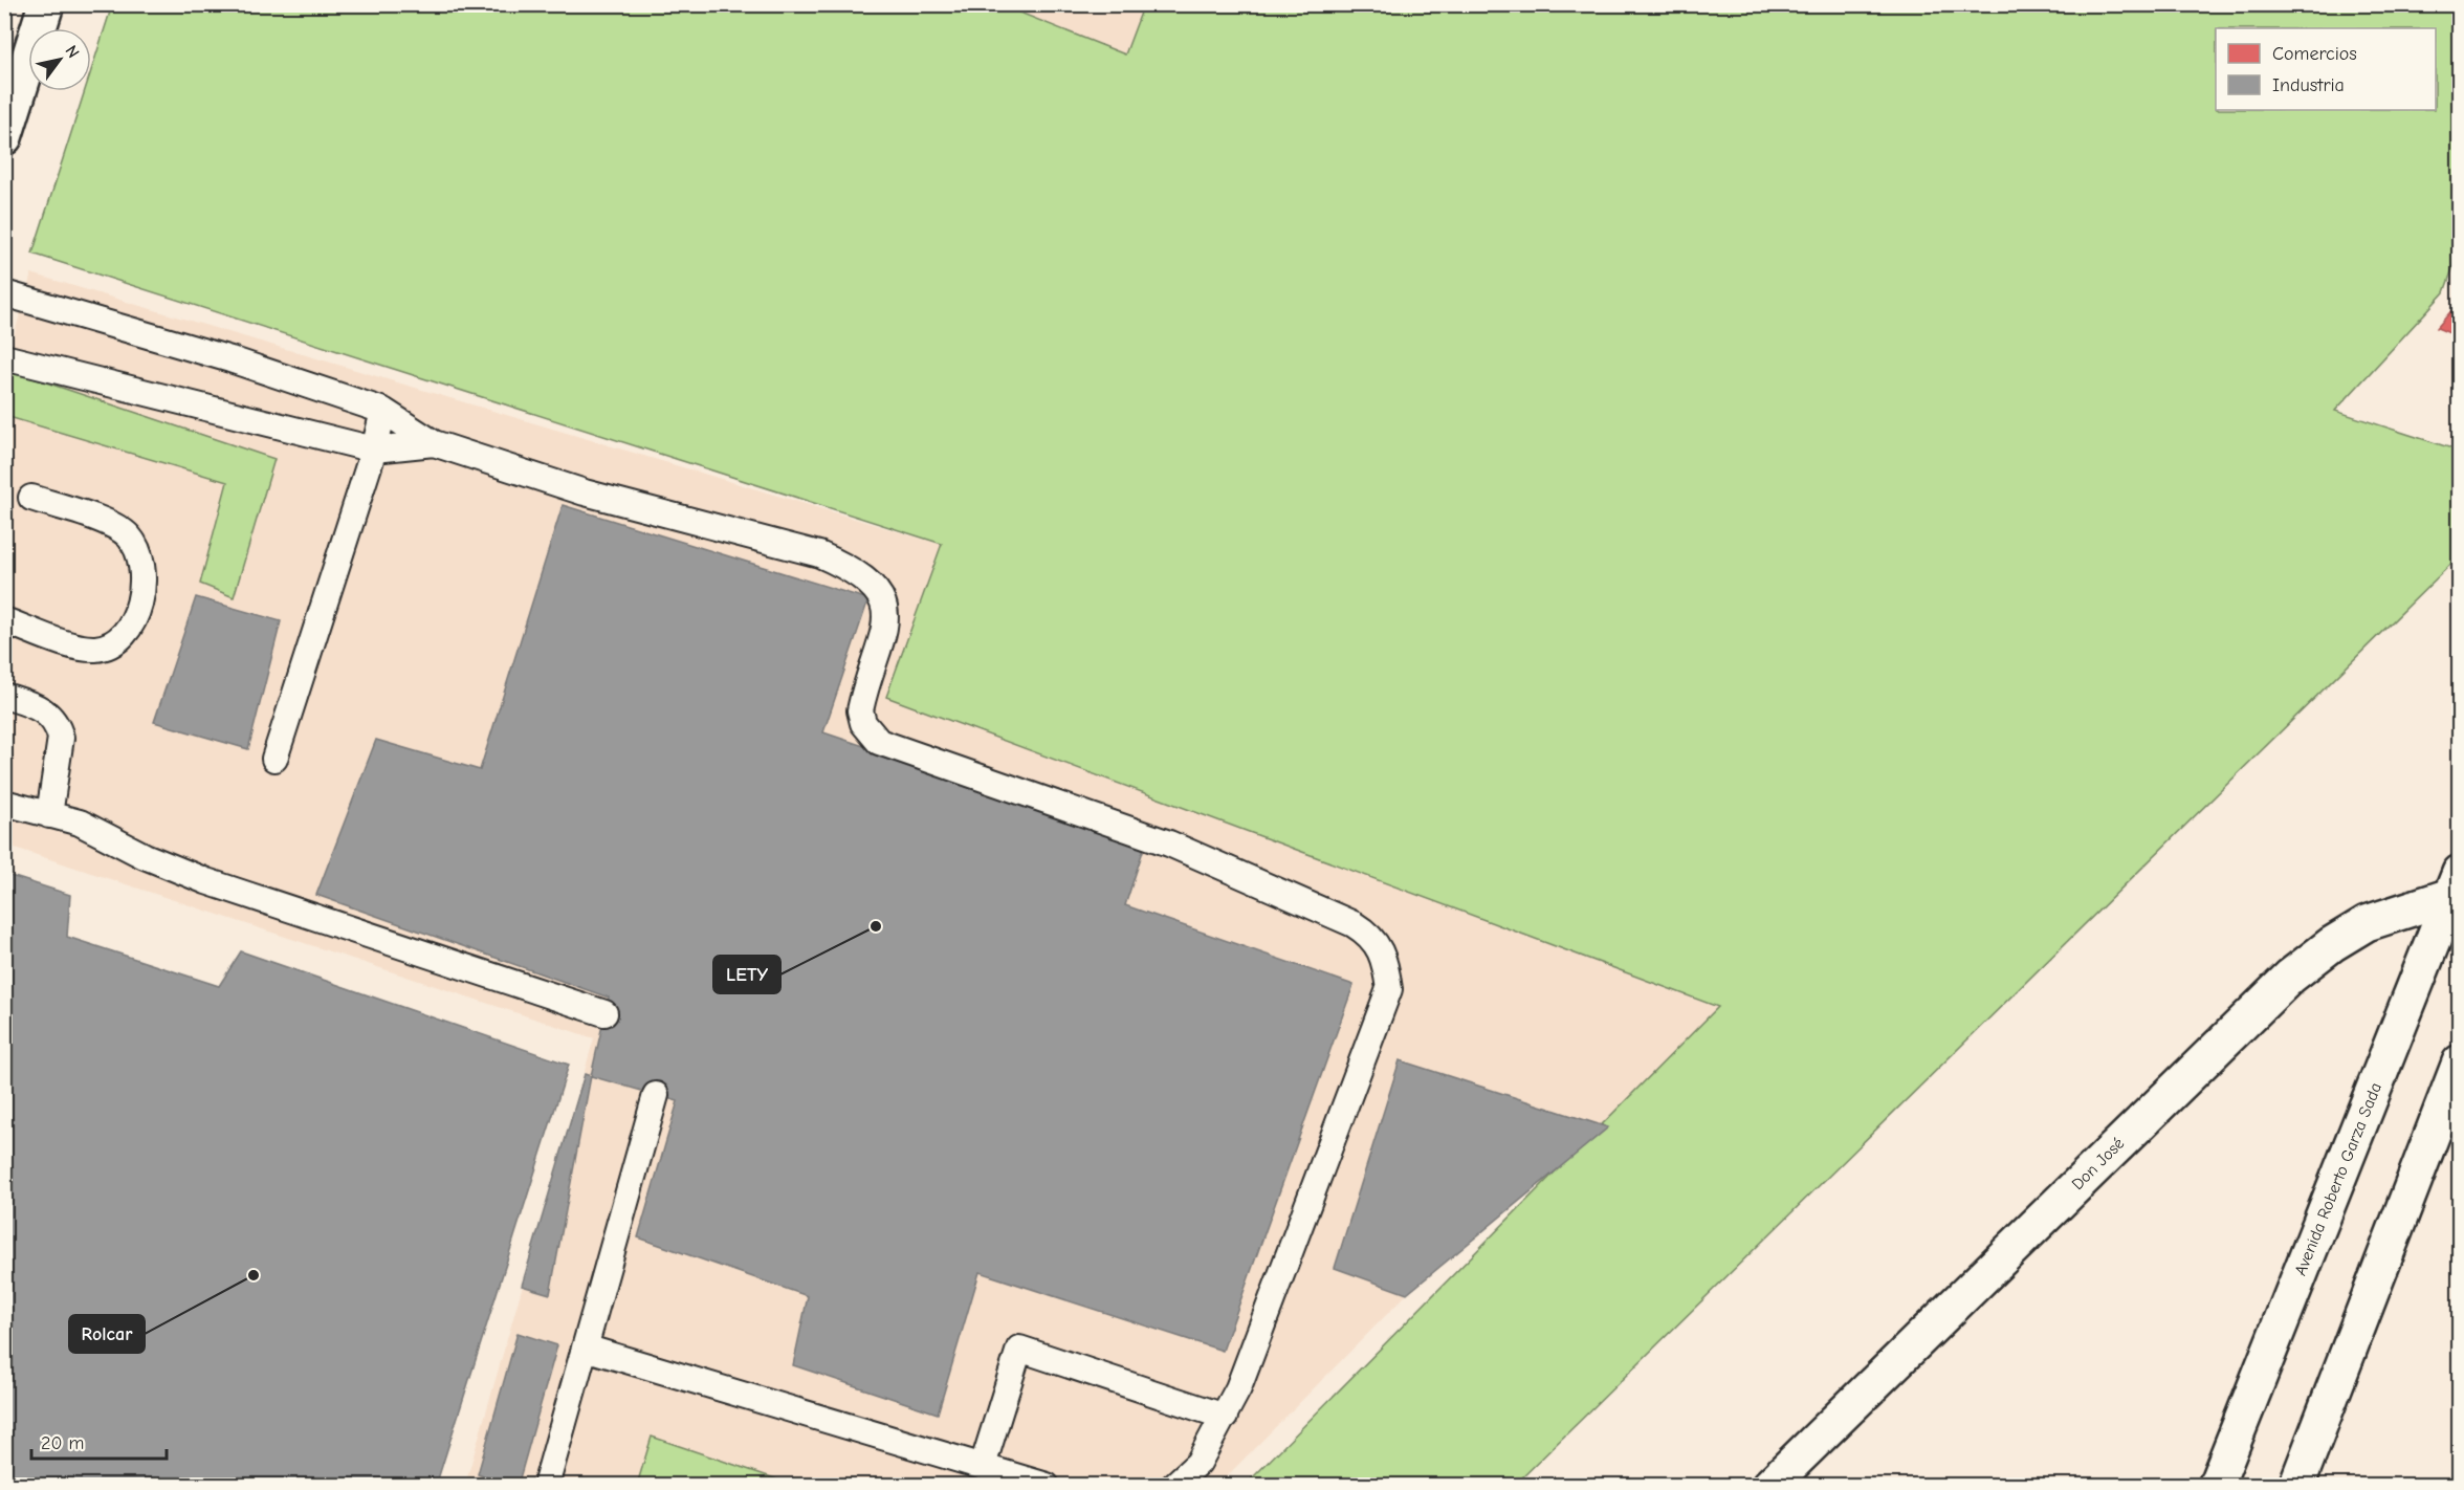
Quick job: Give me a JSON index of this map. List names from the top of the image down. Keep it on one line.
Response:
{"streets":{"street":["Don José","Avenida Roberto Garza Sada"]},"crossings":[["Don José","Avenida Roberto Garza Sada"]],"places":["LETY","Rolcar"],"legend":["Comercios","Industria"],"scale_bar":"20 m","north":"top right"}
